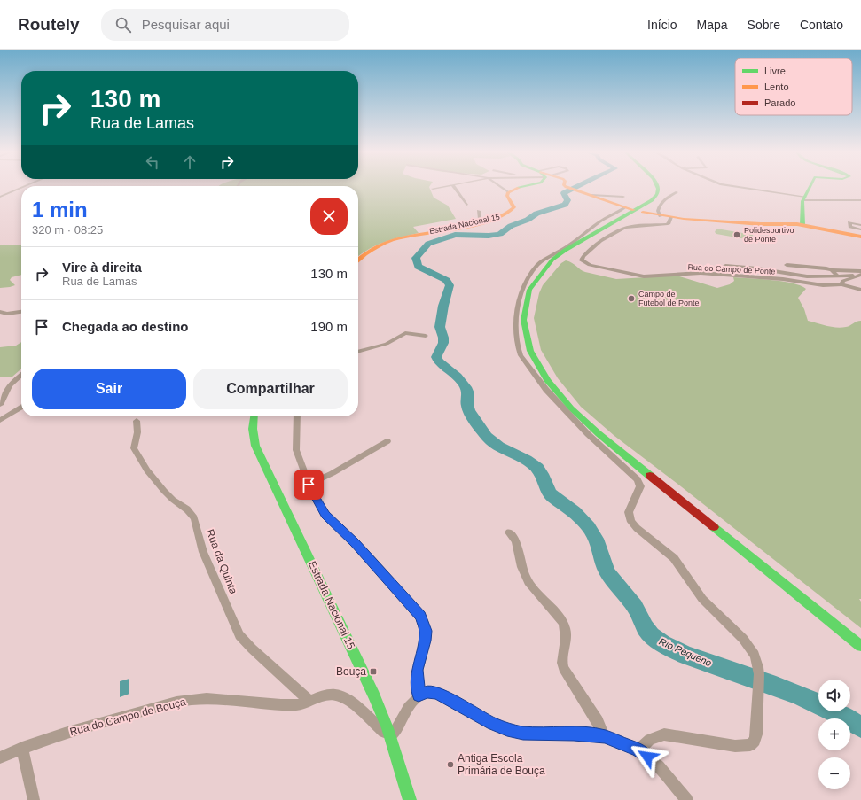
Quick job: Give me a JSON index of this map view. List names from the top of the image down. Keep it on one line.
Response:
{"streets":{"main road":["Estrada Nacional 15"],"street":["Rua do Campo de Ponte","Rua da Quinta","Rua do Campo de Bouça"]},"crossings":[["Estrada Nacional 15","Rua do Campo de Bouça"],["Rua da Quinta","Rua do Campo de Bouça"]],"water":["Rio Pequeno"],"places":{"other":["Polidesportivo de Ponte","Campo de Futebol de Ponte","Antiga Escola Primária de Bouça"],"transit":["Bouça"]},"legend":["Livre","Lento","Parado"],"page":{"header":"Routely","search":"Pesquisar aqui","nav":["Início","Mapa","Sobre","Contato"],"turn":["130 m","Rua de Lamas"],"heading":["1 min","320 m · 08:25"],"list":[{"name":"Vire à direita","note":"Rua de Lamas","value":"130 m"},{"name":"Chegada ao destino","value":"190 m"}],"buttons":["Sair","Compartilhar"],"map_buttons":["+","−"]}}
